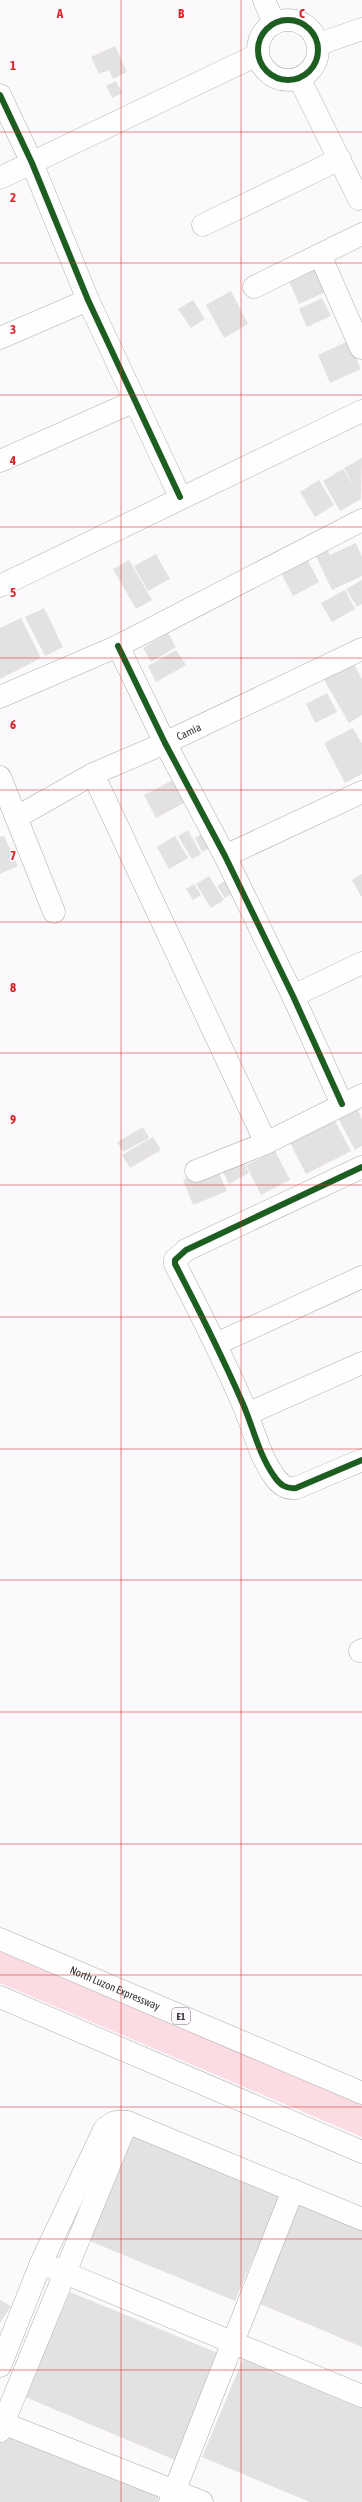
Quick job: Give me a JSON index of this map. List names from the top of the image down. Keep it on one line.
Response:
{"streets":{"main road":["Camia","North Luzon Expressway","E1"]},"grid":{"columns":["A","B","C"],"rows":["1","2","3","4","5","6","7","8","9"]}}
